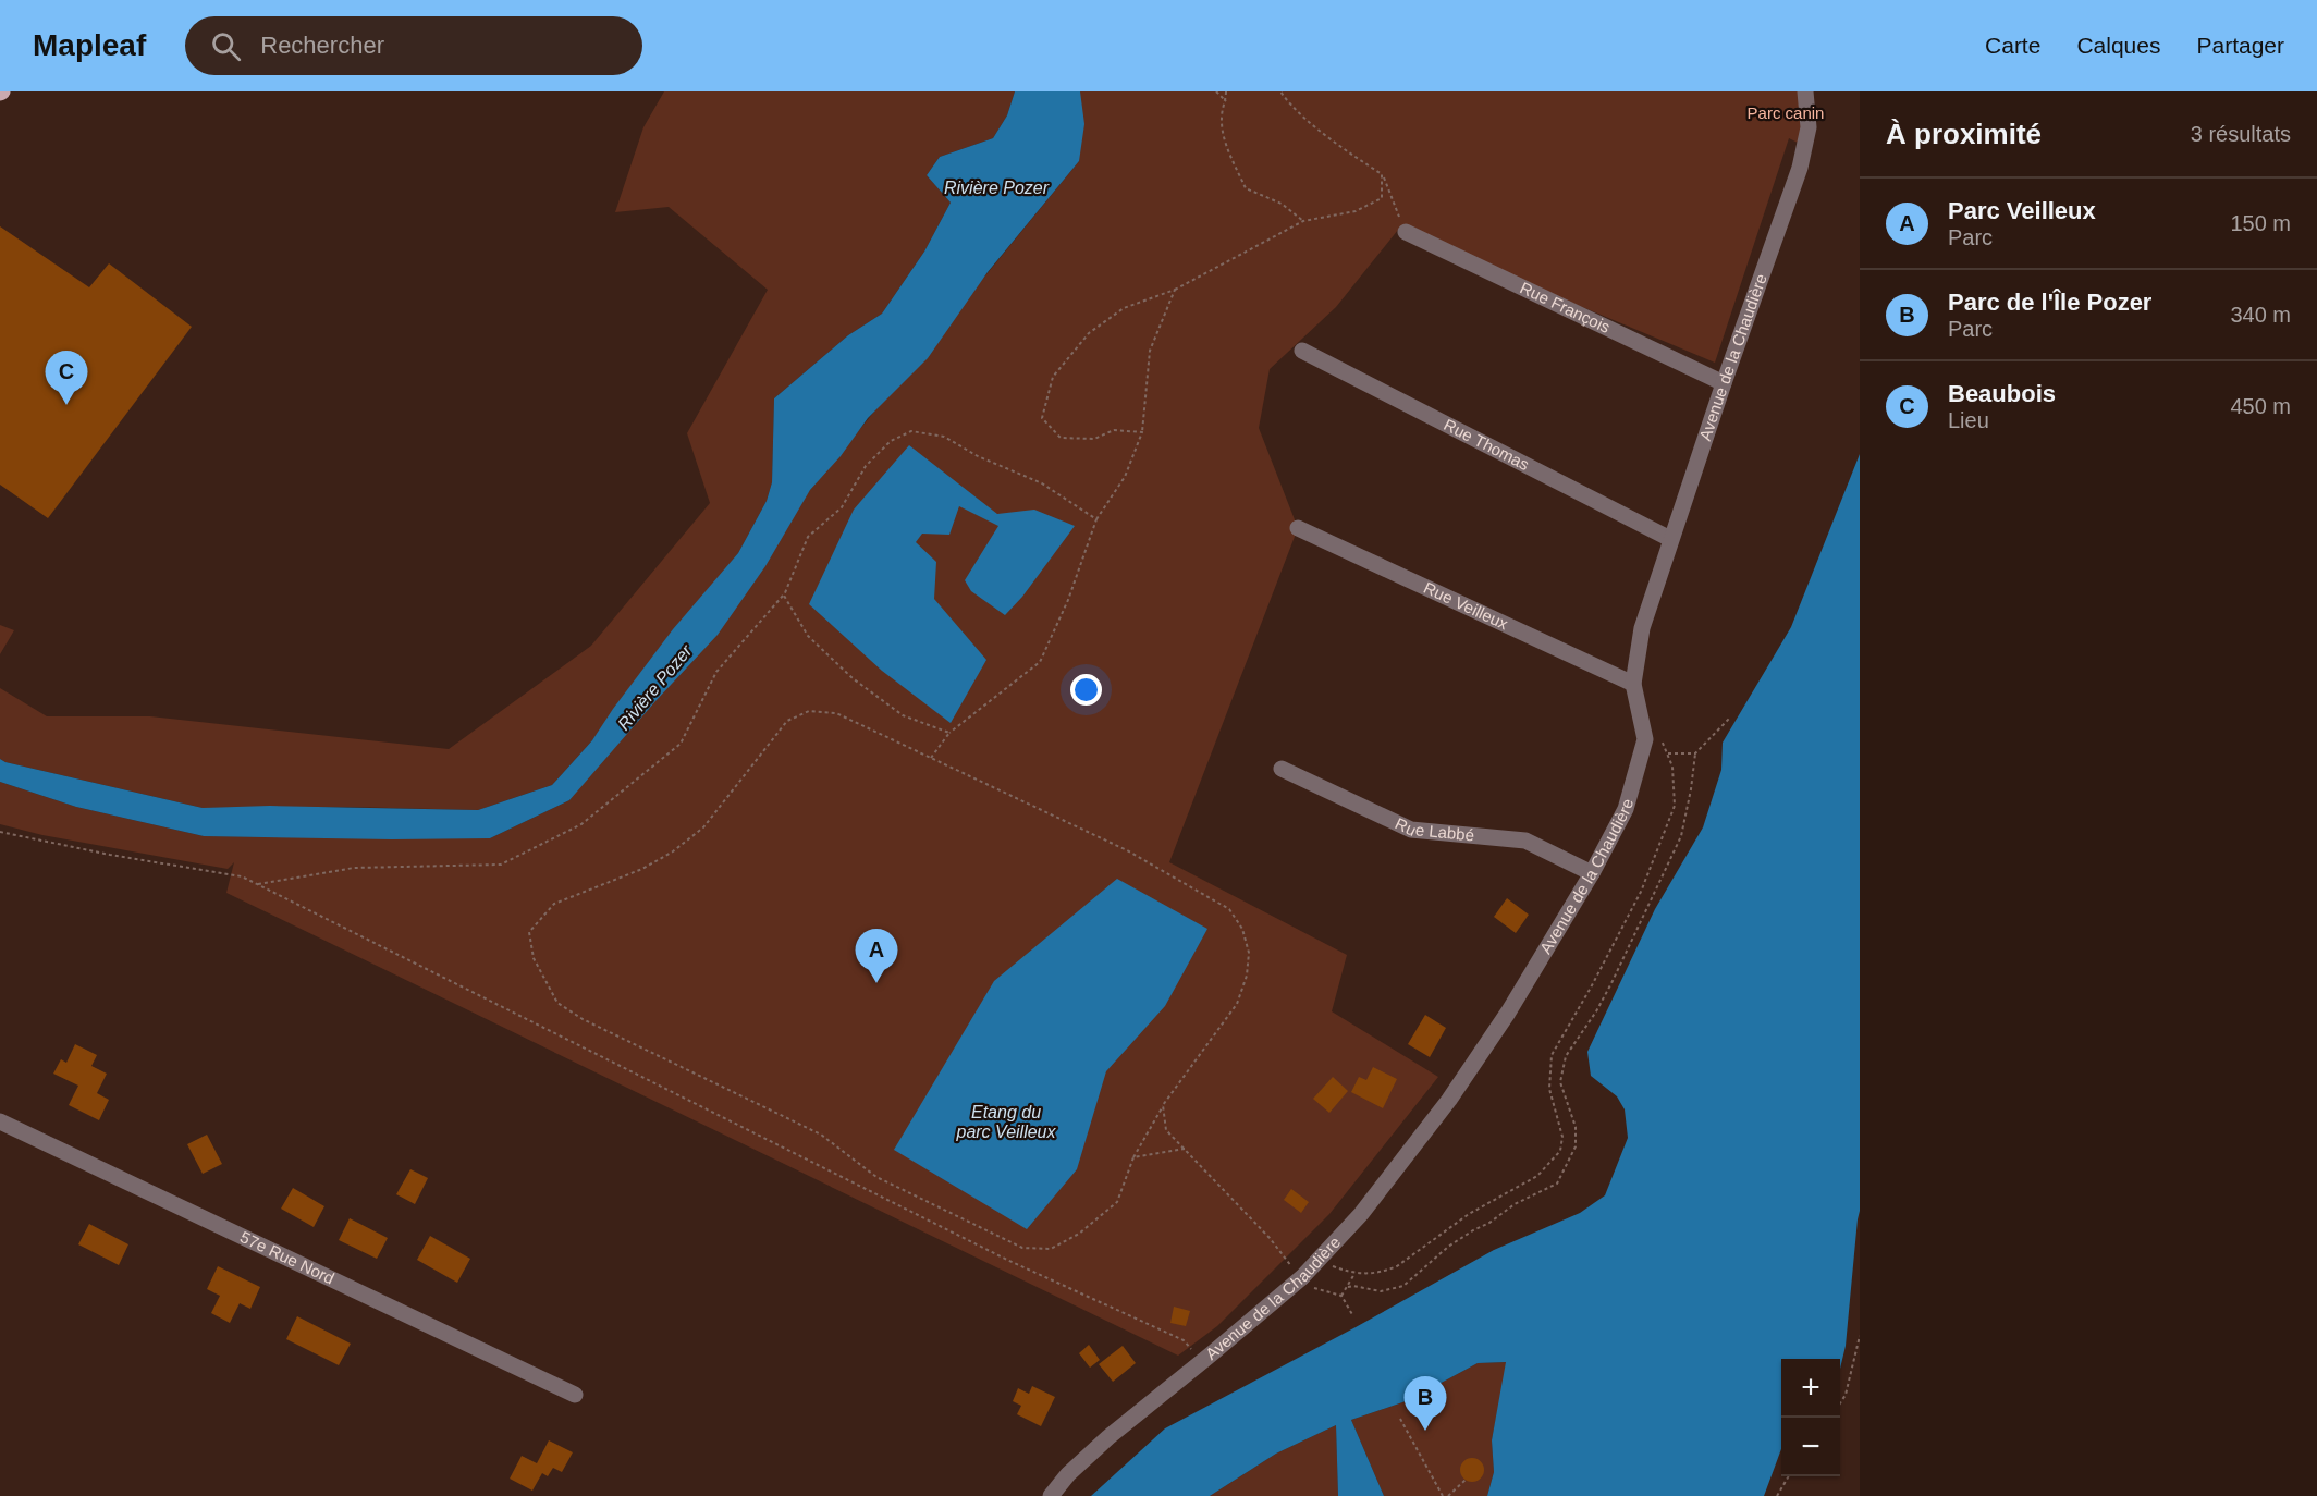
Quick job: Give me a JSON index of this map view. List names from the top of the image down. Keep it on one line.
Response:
{"streets":{"street":["Rue François","Avenue de la Chaudière","Rue Thomas","Rue Veilleux","Rue Labbé","57e Rue Nord"]},"crossings":[["Rue François","Avenue de la Chaudière"],["Avenue de la Chaudière","Rue Thomas"],["Avenue de la Chaudière","Rue Veilleux"],["Avenue de la Chaudière","Rue Labbé"]],"water":["Rivière Pozer","Etang du parc Veilleux"],"parks":["Parc canin"],"page":{"header":"Mapleaf","search":"Rechercher","nav":["Carte","Calques","Partager"],"heading":["À proximité","3 résultats"],"list":[{"mark":"A","name":"Parc Veilleux","note":"Parc","value":"150 m"},{"mark":"B","name":"Parc de l'Île Pozer","note":"Parc","value":"340 m"},{"mark":"C","name":"Beaubois","note":"Lieu","value":"450 m"}],"pins":["C","A","B"],"map_buttons":["+","−"]}}
